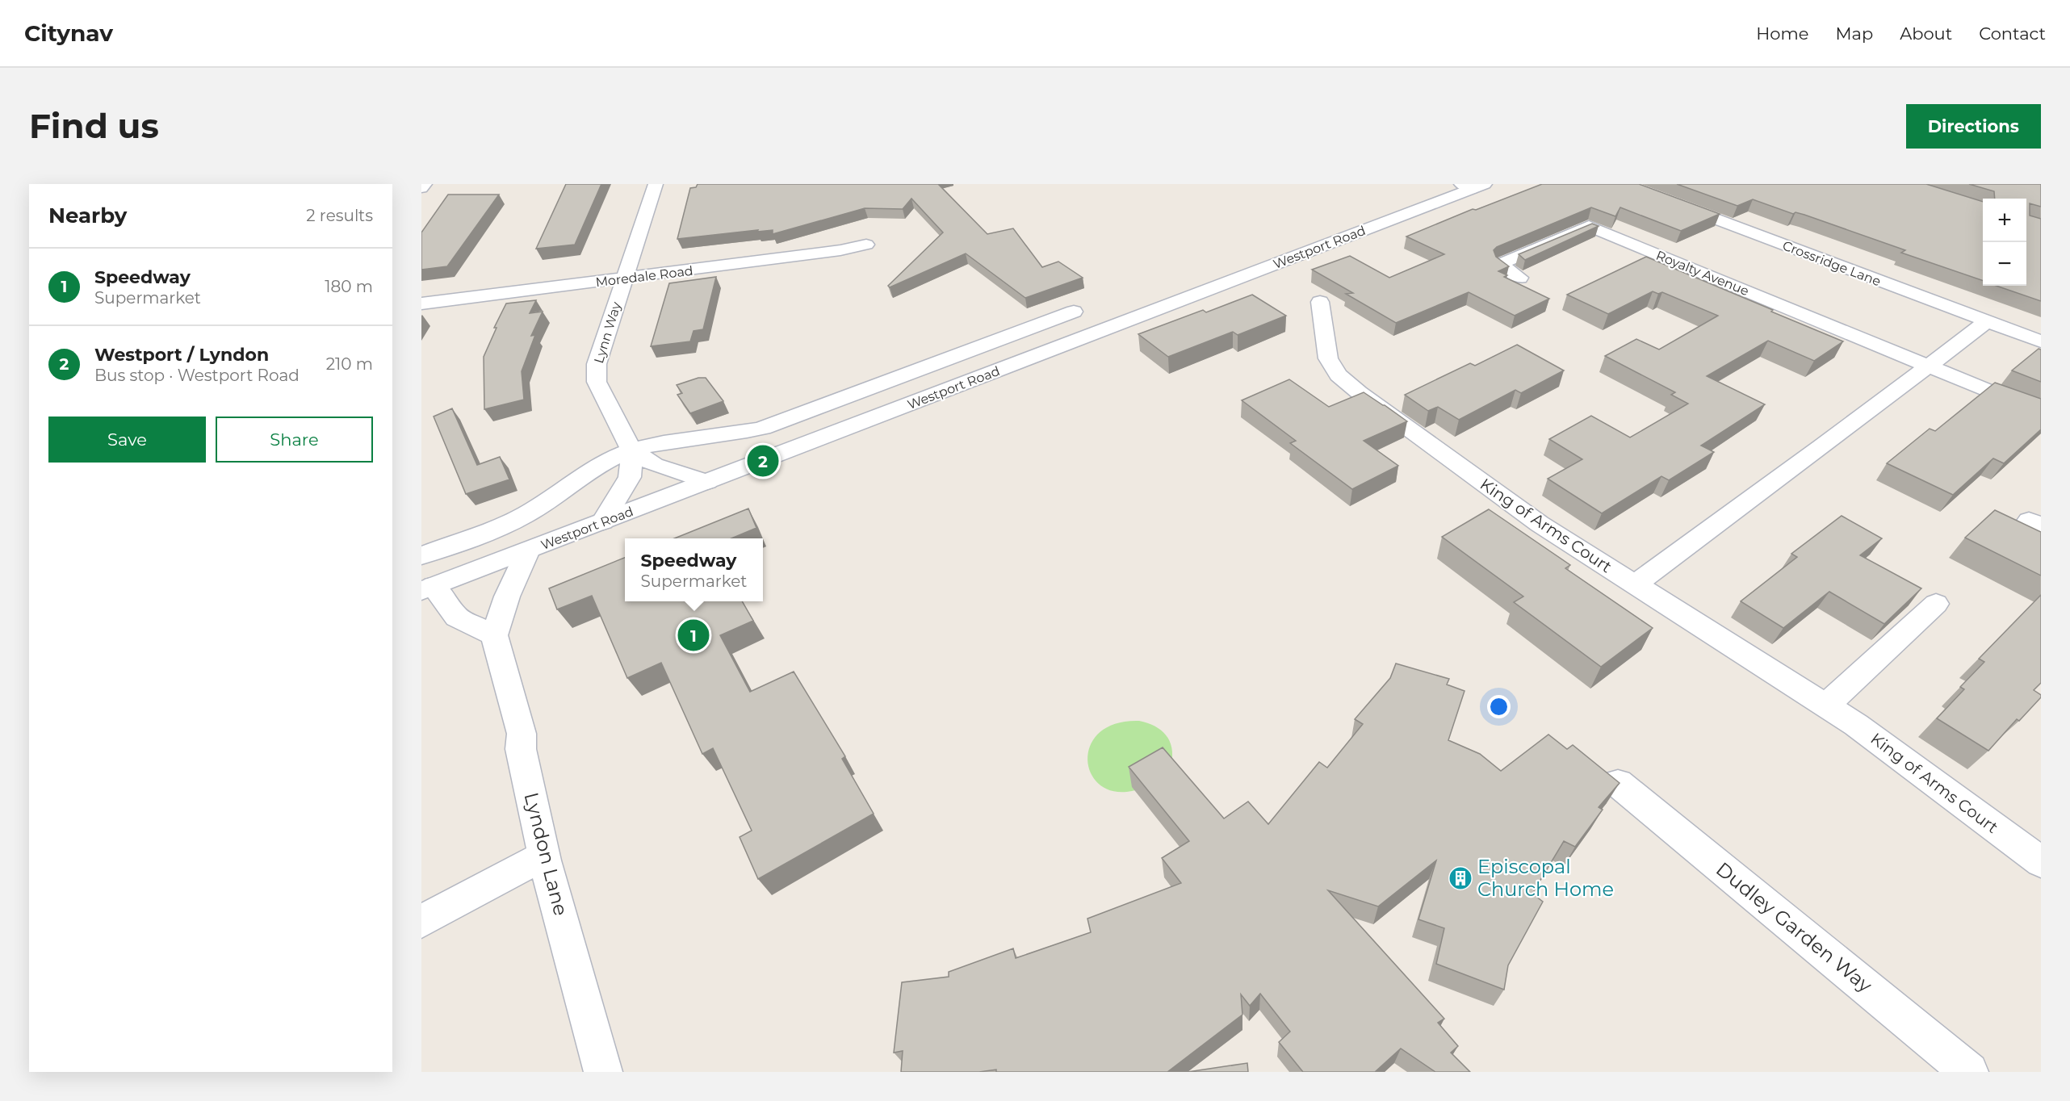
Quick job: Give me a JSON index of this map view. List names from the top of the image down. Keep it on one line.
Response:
{"streets":{"street":["Westport Road","Crossridge Lane","Royalty Avenue","Moredale Road","Lynn Way","King of Arms Court","Lyndon Lane","Dudley Garden Way"]},"crossings":[["Westport Road","Lynn Way"],["Moredale Road","Lynn Way"]],"places":{"building":["Episcopal Church Home"]},"page":{"header":"Citynav","nav":["Home","Map","About","Contact"],"buttons":["Directions",["Save","Share"]],"title":"Find us","heading":["Nearby","2 results"],"map_buttons":["+","−"],"list":[{"mark":"1","name":"Speedway","note":"Supermarket","value":"180 m"},{"mark":"2","name":"Westport / Lyndon","note":"Bus stop · Westport Road","value":"210 m"}],"pins":["2","1"],"popup":["Speedway","Supermarket"]}}
